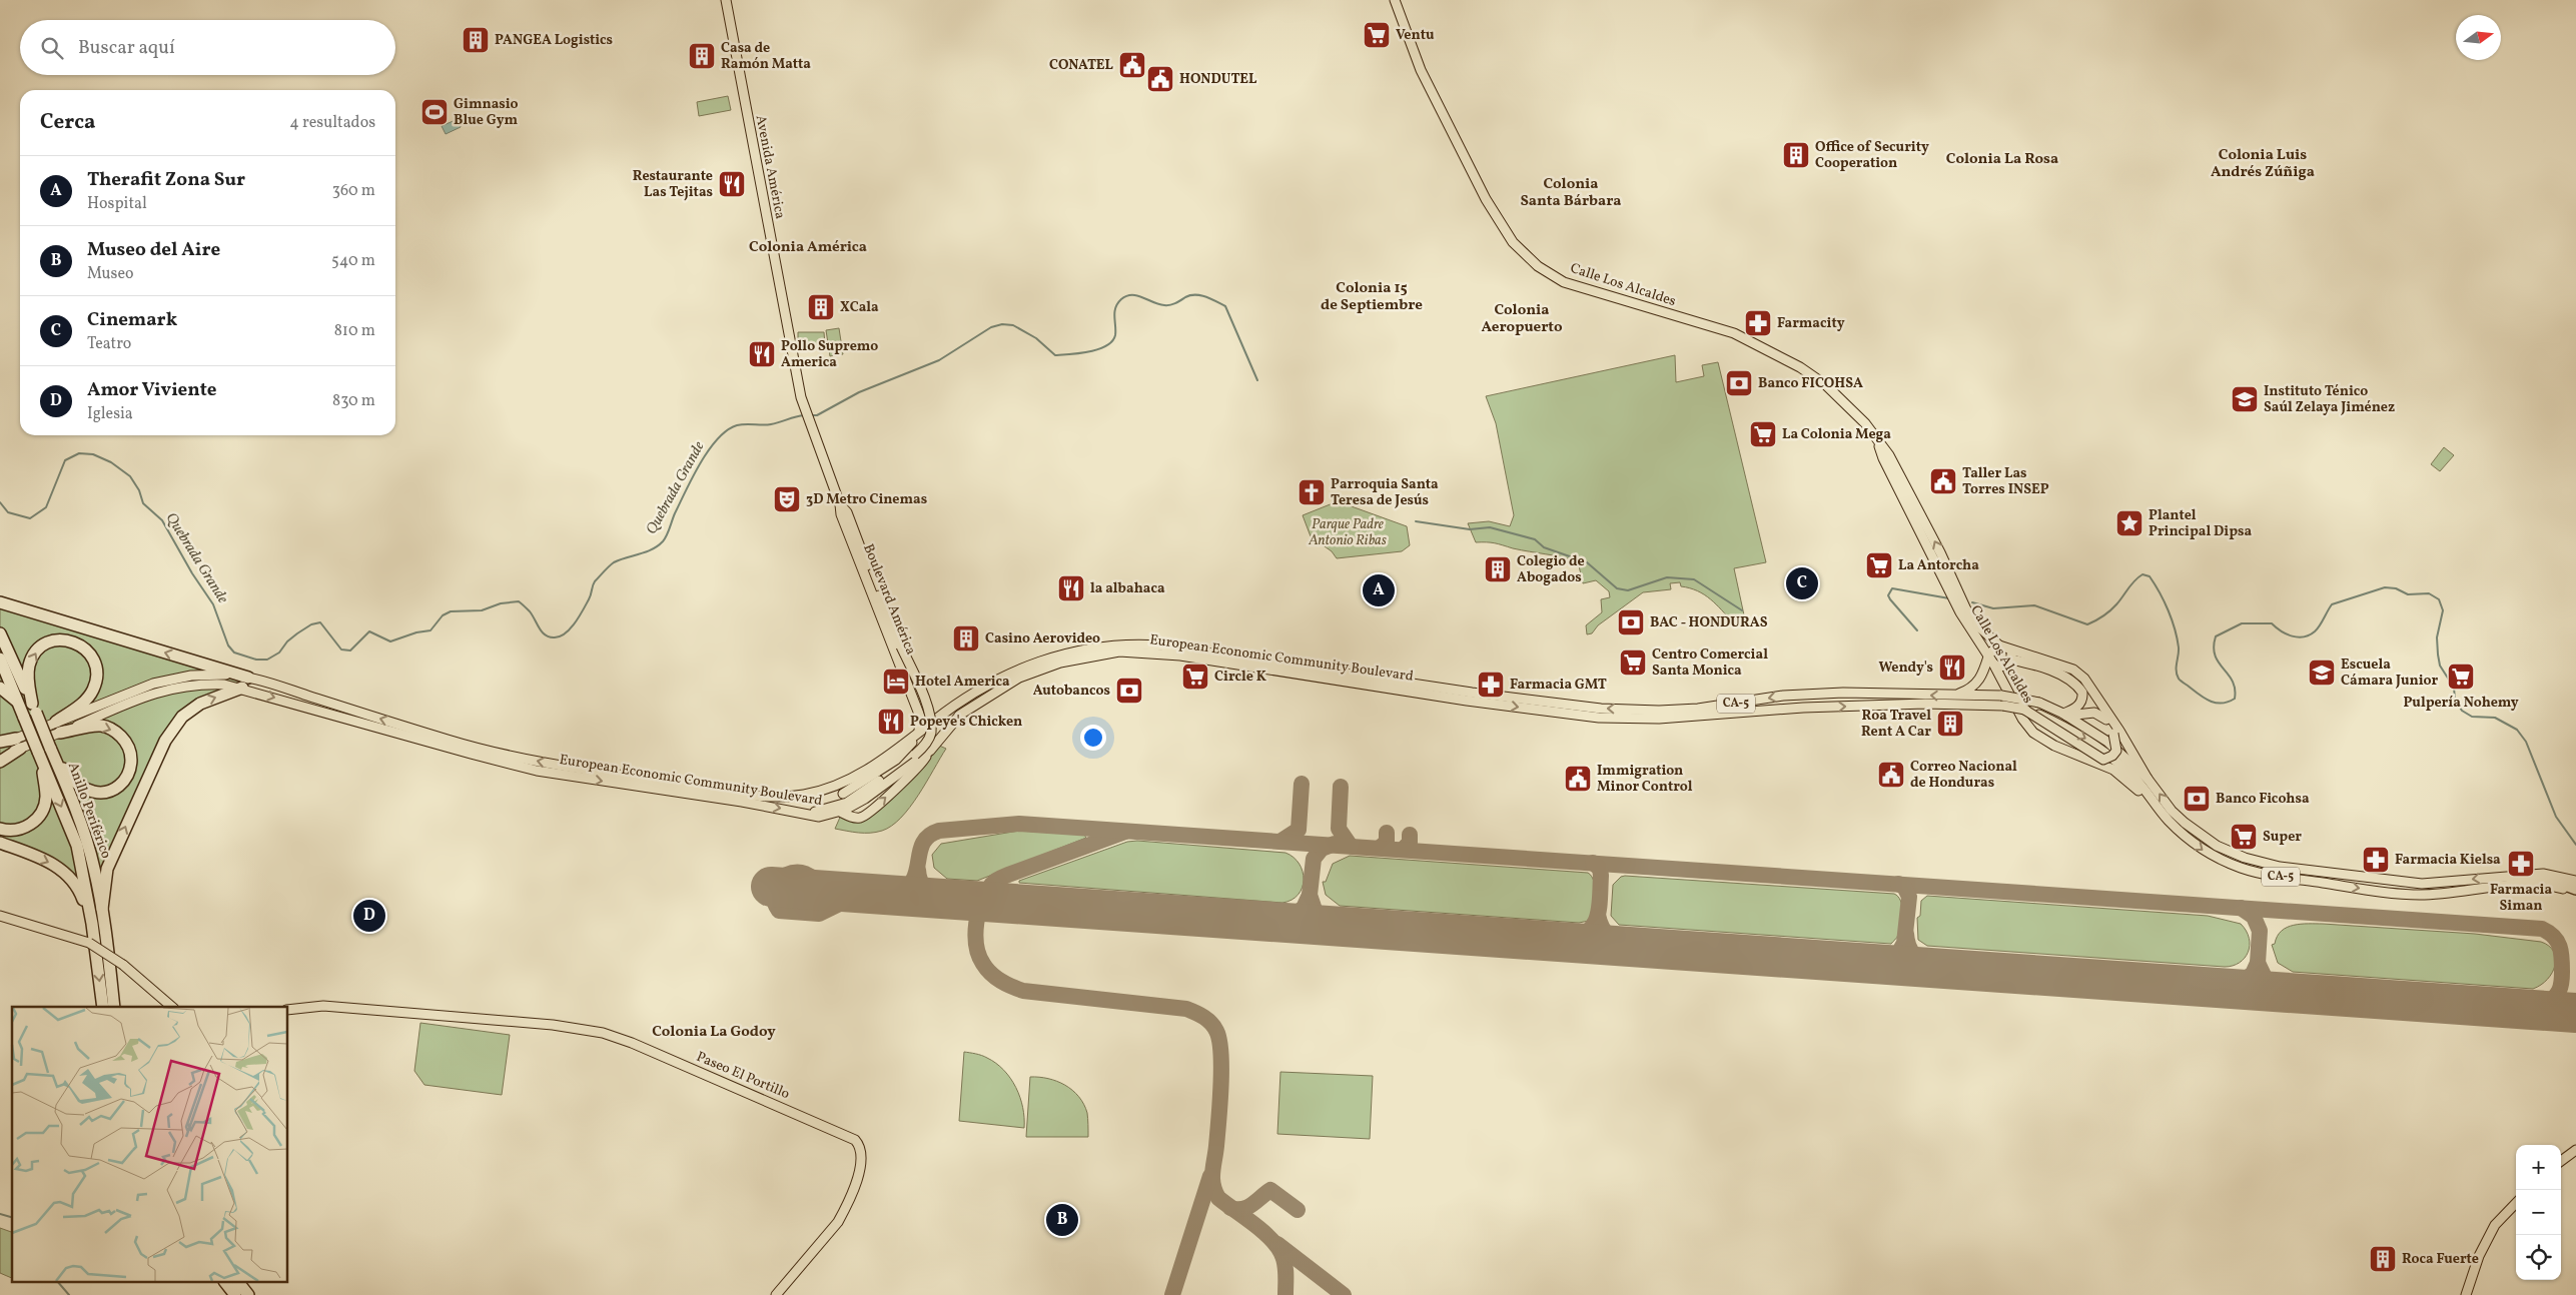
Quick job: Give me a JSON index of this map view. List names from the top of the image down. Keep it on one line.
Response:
{"streets":{"highway":["Anillo Periférico"],"main road":["Avenida América","Calle Los Alcaldes","Boulevard América","European Economic Community Boulevard","CA-5","Paseo El Portillo"]},"crossings":[["Avenida América","Boulevard América"],["Calle Los Alcaldes","European Economic Community Boulevard"],["Boulevard América","European Economic Community Boulevard"]],"districts":["Colonia Luis Andrés Zúñiga","Colonia La Rosa","Colonia Santa Bárbara","Colonia América","Colonia 15 de Septiembre","Colonia Aeropuerto","Colonia La Godoy"],"water":["Quebrada Grande"],"parks":["Parque Padre Antonio Ribas"],"places":{"supermarket":["Ventu","La Colonia Mega","La Antorcha","Centro Comercial Santa Monica","Circle K","Pulpería Nohemy","Super"],"building":["PANGEA Logistics","Casa de Ramón Matta","Office of Security Cooperation","XCala","Colegio de Abogados","Casino Aerovideo","Roa Travel Rent A Car","Roca Fuerte"],"public building":["CONATEL","HONDUTEL","Taller Las Torres INSEP","Correo Nacional de Honduras","Immigration Minor Control"],"sports":["Gimnasio Blue Gym"],"restaurant":["Restaurante Las Tejitas","Pollo Supremo America","la albahaca","Wendy's","Popeye's Chicken"],"pharmacy":["Farmacity","Farmacia GMT","Farmacia Kielsa","Farmacia Siman"],"bank":["Banco FICOHSA","BAC - HONDURAS","Autobancos","Banco Ficohsa"],"school or university":["Instituto Ténico Saúl Zelaya Jiménez","Escuela Cámara Junior"],"church":["Parroquia Santa Teresa de Jesús"],"theatre":["3D Metro Cinemas"],"place":["Plantel Principal Dipsa"],"hotel":["Hotel America"]},"north":"right","page":{"search":"Buscar aquí","heading":["Cerca","4 resultados"],"list":[{"mark":"A","name":"Therafit Zona Sur","note":"Hospital","value":"360 m"},{"mark":"B","name":"Museo del Aire","note":"Museo","value":"540 m"},{"mark":"C","name":"Cinemark","note":"Teatro","value":"810 m"},{"mark":"D","name":"Amor Viviente","note":"Iglesia","value":"830 m"}],"pins":["C","A","D","B"],"map_buttons":["+","−"]}}
